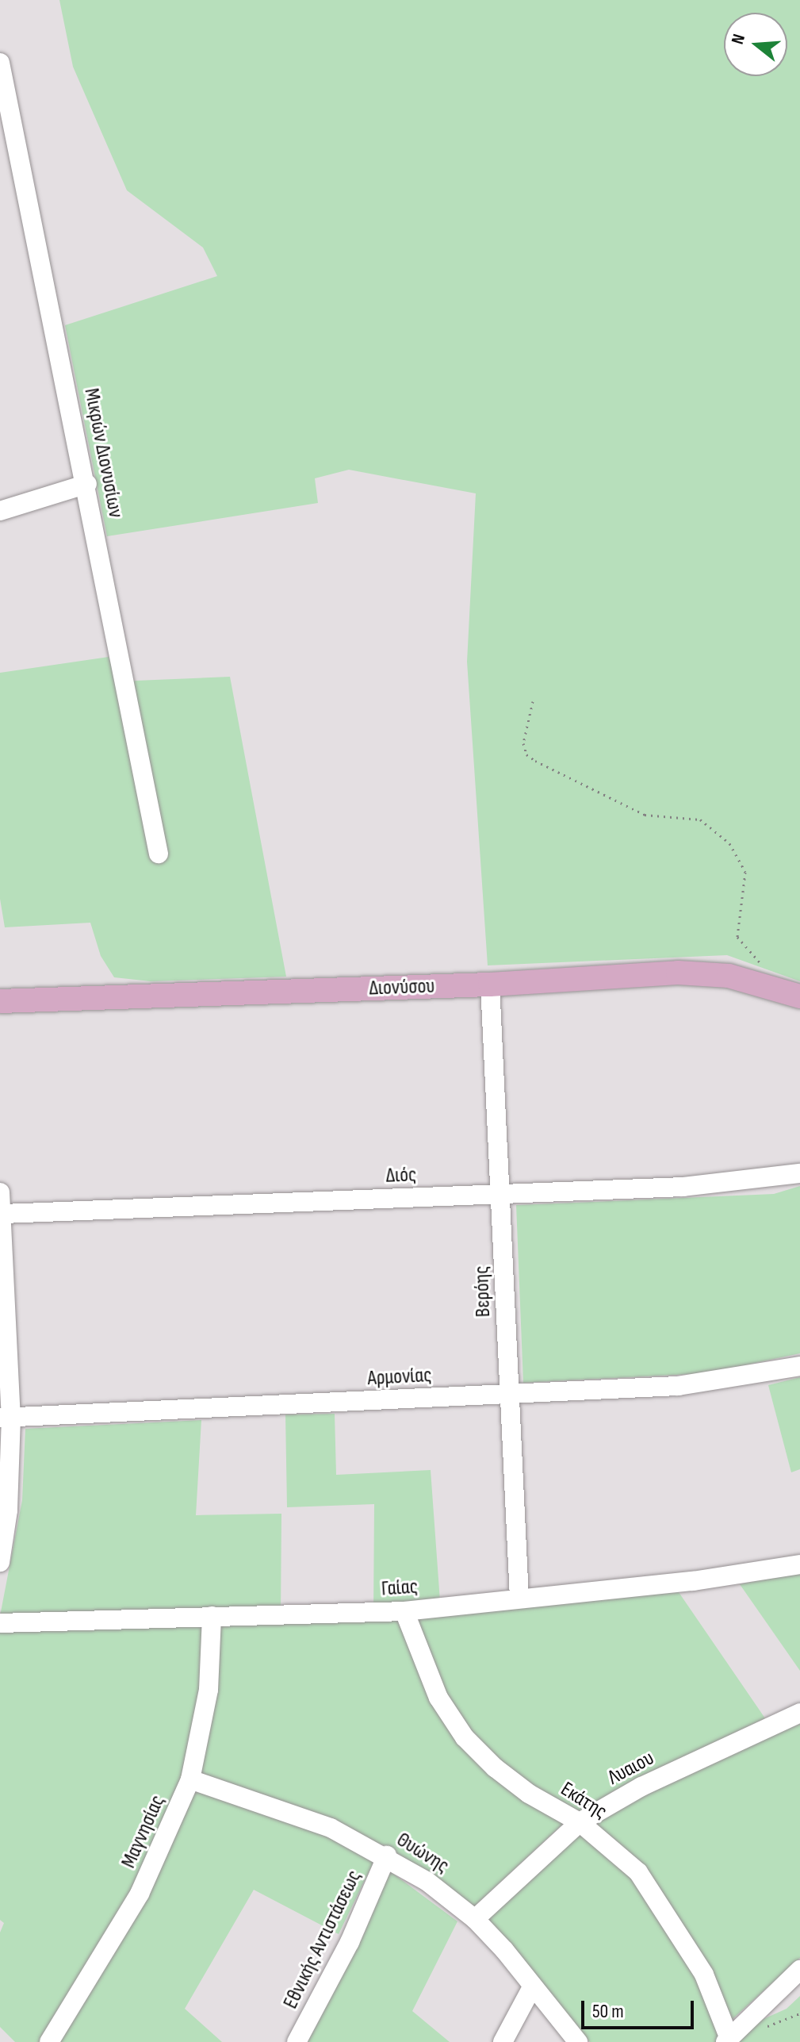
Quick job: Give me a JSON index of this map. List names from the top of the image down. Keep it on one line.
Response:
{"streets":{"main road":["Διονύσου"],"street":["Μικρών Διονυσίων","Διός","Βερόης","Αρμονίας","Γαίας","Λυαιου","Εκάτης","Μαγνησίας","Θυώνης","Εθνικής Αντιστάσεως"]},"crossings":[["Διονύσου","Βερόης"],["Διός","Βερόης"],["Βερόης","Αρμονίας"],["Βερόης","Γαίας"],["Γαίας","Εκάτης"],["Γαίας","Μαγνησίας"],["Λυαιου","Εκάτης"],["Λυαιου","Θυώνης"],["Μαγνησίας","Θυώνης"],["Θυώνης","Εθνικής Αντιστάσεως"]],"scale_bar":"50 m","north":"left"}
